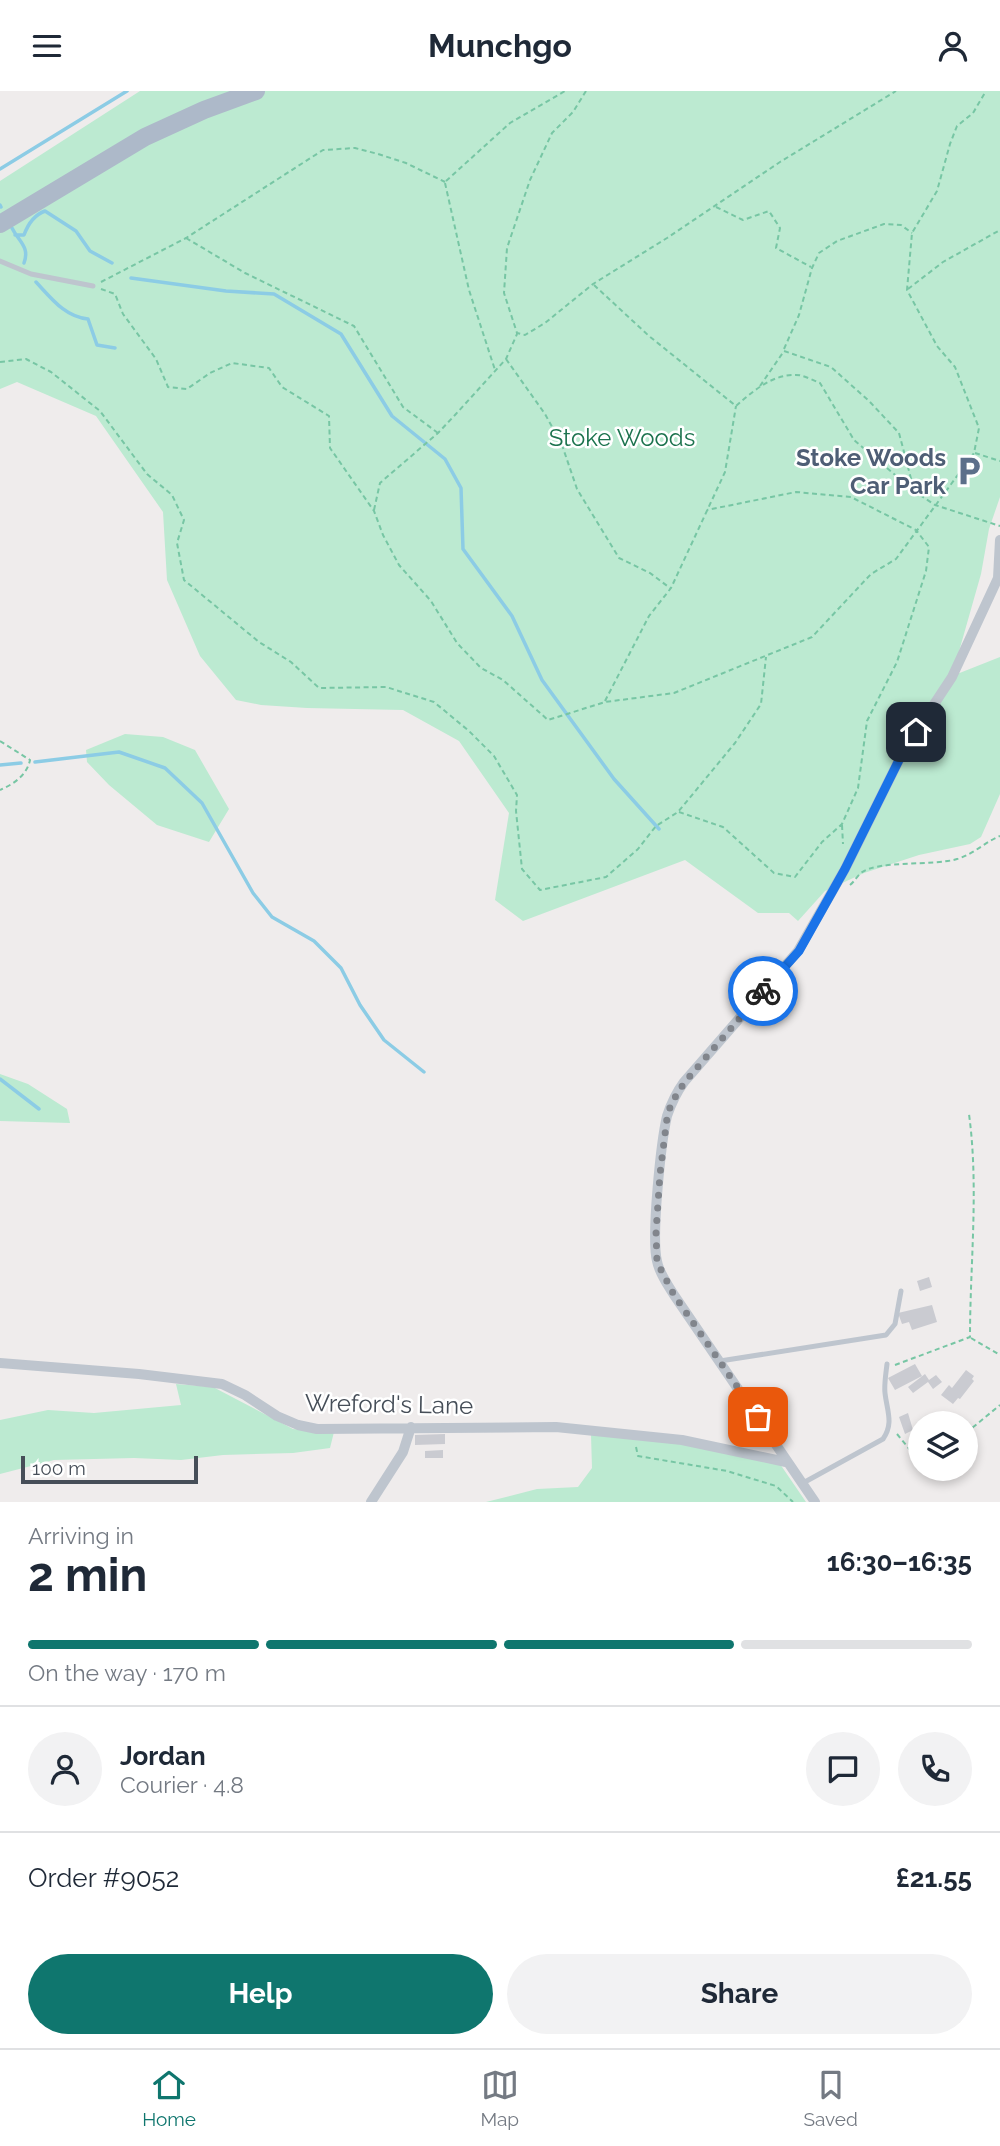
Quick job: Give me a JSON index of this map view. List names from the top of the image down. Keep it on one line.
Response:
{"streets":{"street":["Wreford's Lane"]},"parks":["Stoke Woods"],"places":{"parking":["Stoke Woods Car Park"]},"scale_bar":"100 m","page":{"header":"Munchgo","scale":"100 m","heading":["2 min","Arriving in","16:30–16:35"],"panel":["Jordan","Courier · 4.8","Order #9052","£21.55"],"bar":"On the way · 170 m","buttons":["Help","Share"],"tabs":["Home","Map","Saved"]}}
